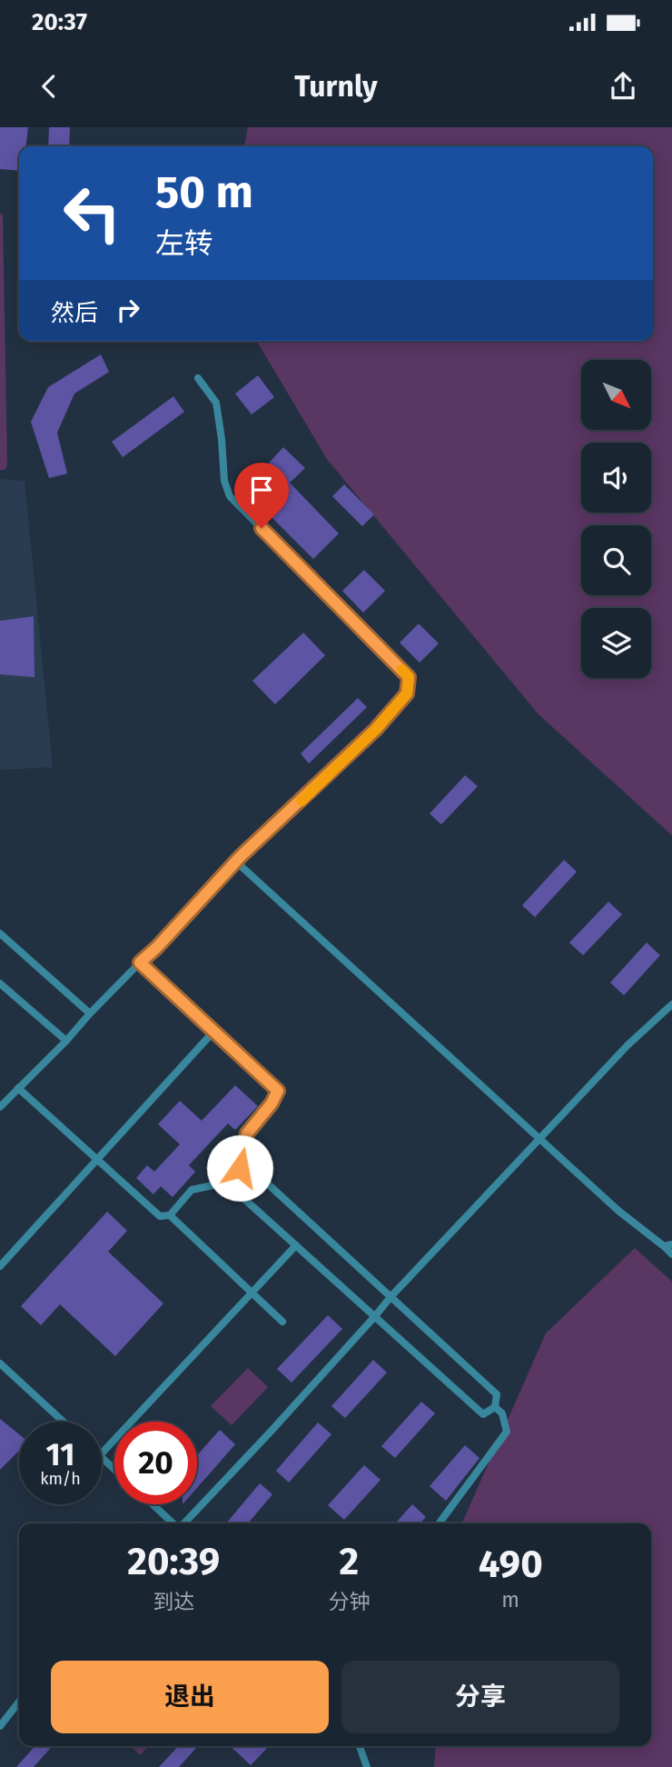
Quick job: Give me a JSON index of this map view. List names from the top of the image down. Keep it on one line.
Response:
{"north":"bottom right","page":{"status":"20:37","header":"Turnly","turn":["50 m","左转"],"then":"然后","speed":"11 km/h","limit":"20","eta":["20:39","到达","2","分钟","490","m"],"buttons":["退出","分享"]}}
